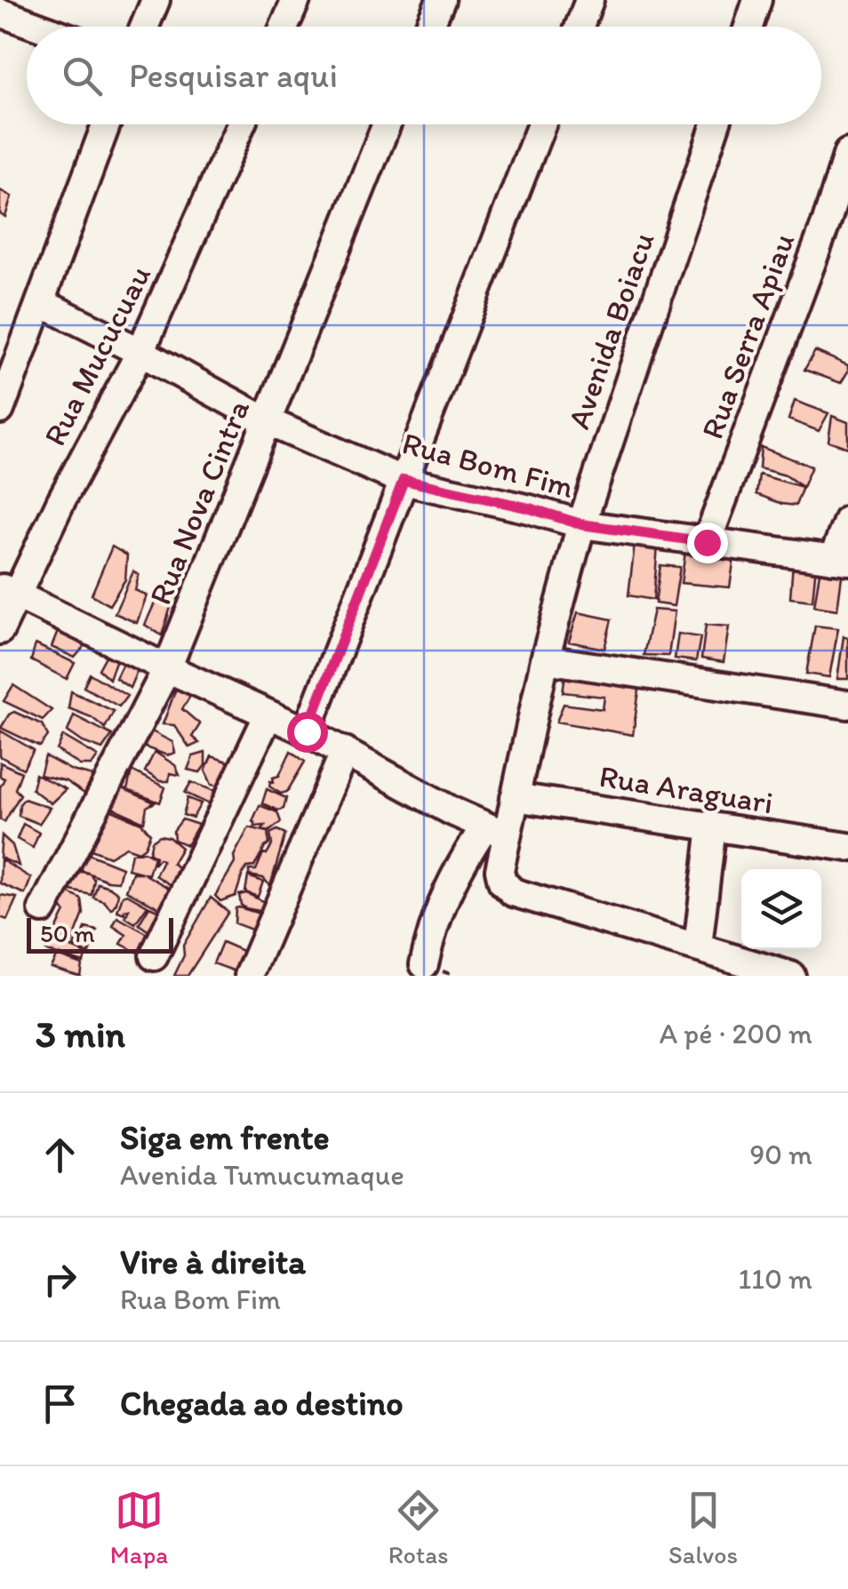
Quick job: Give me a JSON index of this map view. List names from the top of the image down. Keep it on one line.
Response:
{"streets":{"street":["Avenida Boiacu","Rua Serra Apiau","Rua Mucucuau","Rua Bom Fim","Rua Nova Cintra","Rua Araguari"]},"crossings":[["Avenida Boiacu","Rua Bom Fim"],["Avenida Boiacu","Rua Araguari"],["Rua Serra Apiau","Rua Bom Fim"],["Rua Mucucuau","Rua Bom Fim"],["Rua Bom Fim","Rua Nova Cintra"]],"scale_bar":"50 m","page":{"search":"Pesquisar aqui","scale":"50 m","heading":["3 min","A pé · 200 m"],"list":[["Siga em frente","Avenida Tumucumaque","90 m"],["Vire à direita","Rua Bom Fim","110 m"],"Chegada ao destino"],"nav":["Mapa","Rotas","Salvos"]}}
